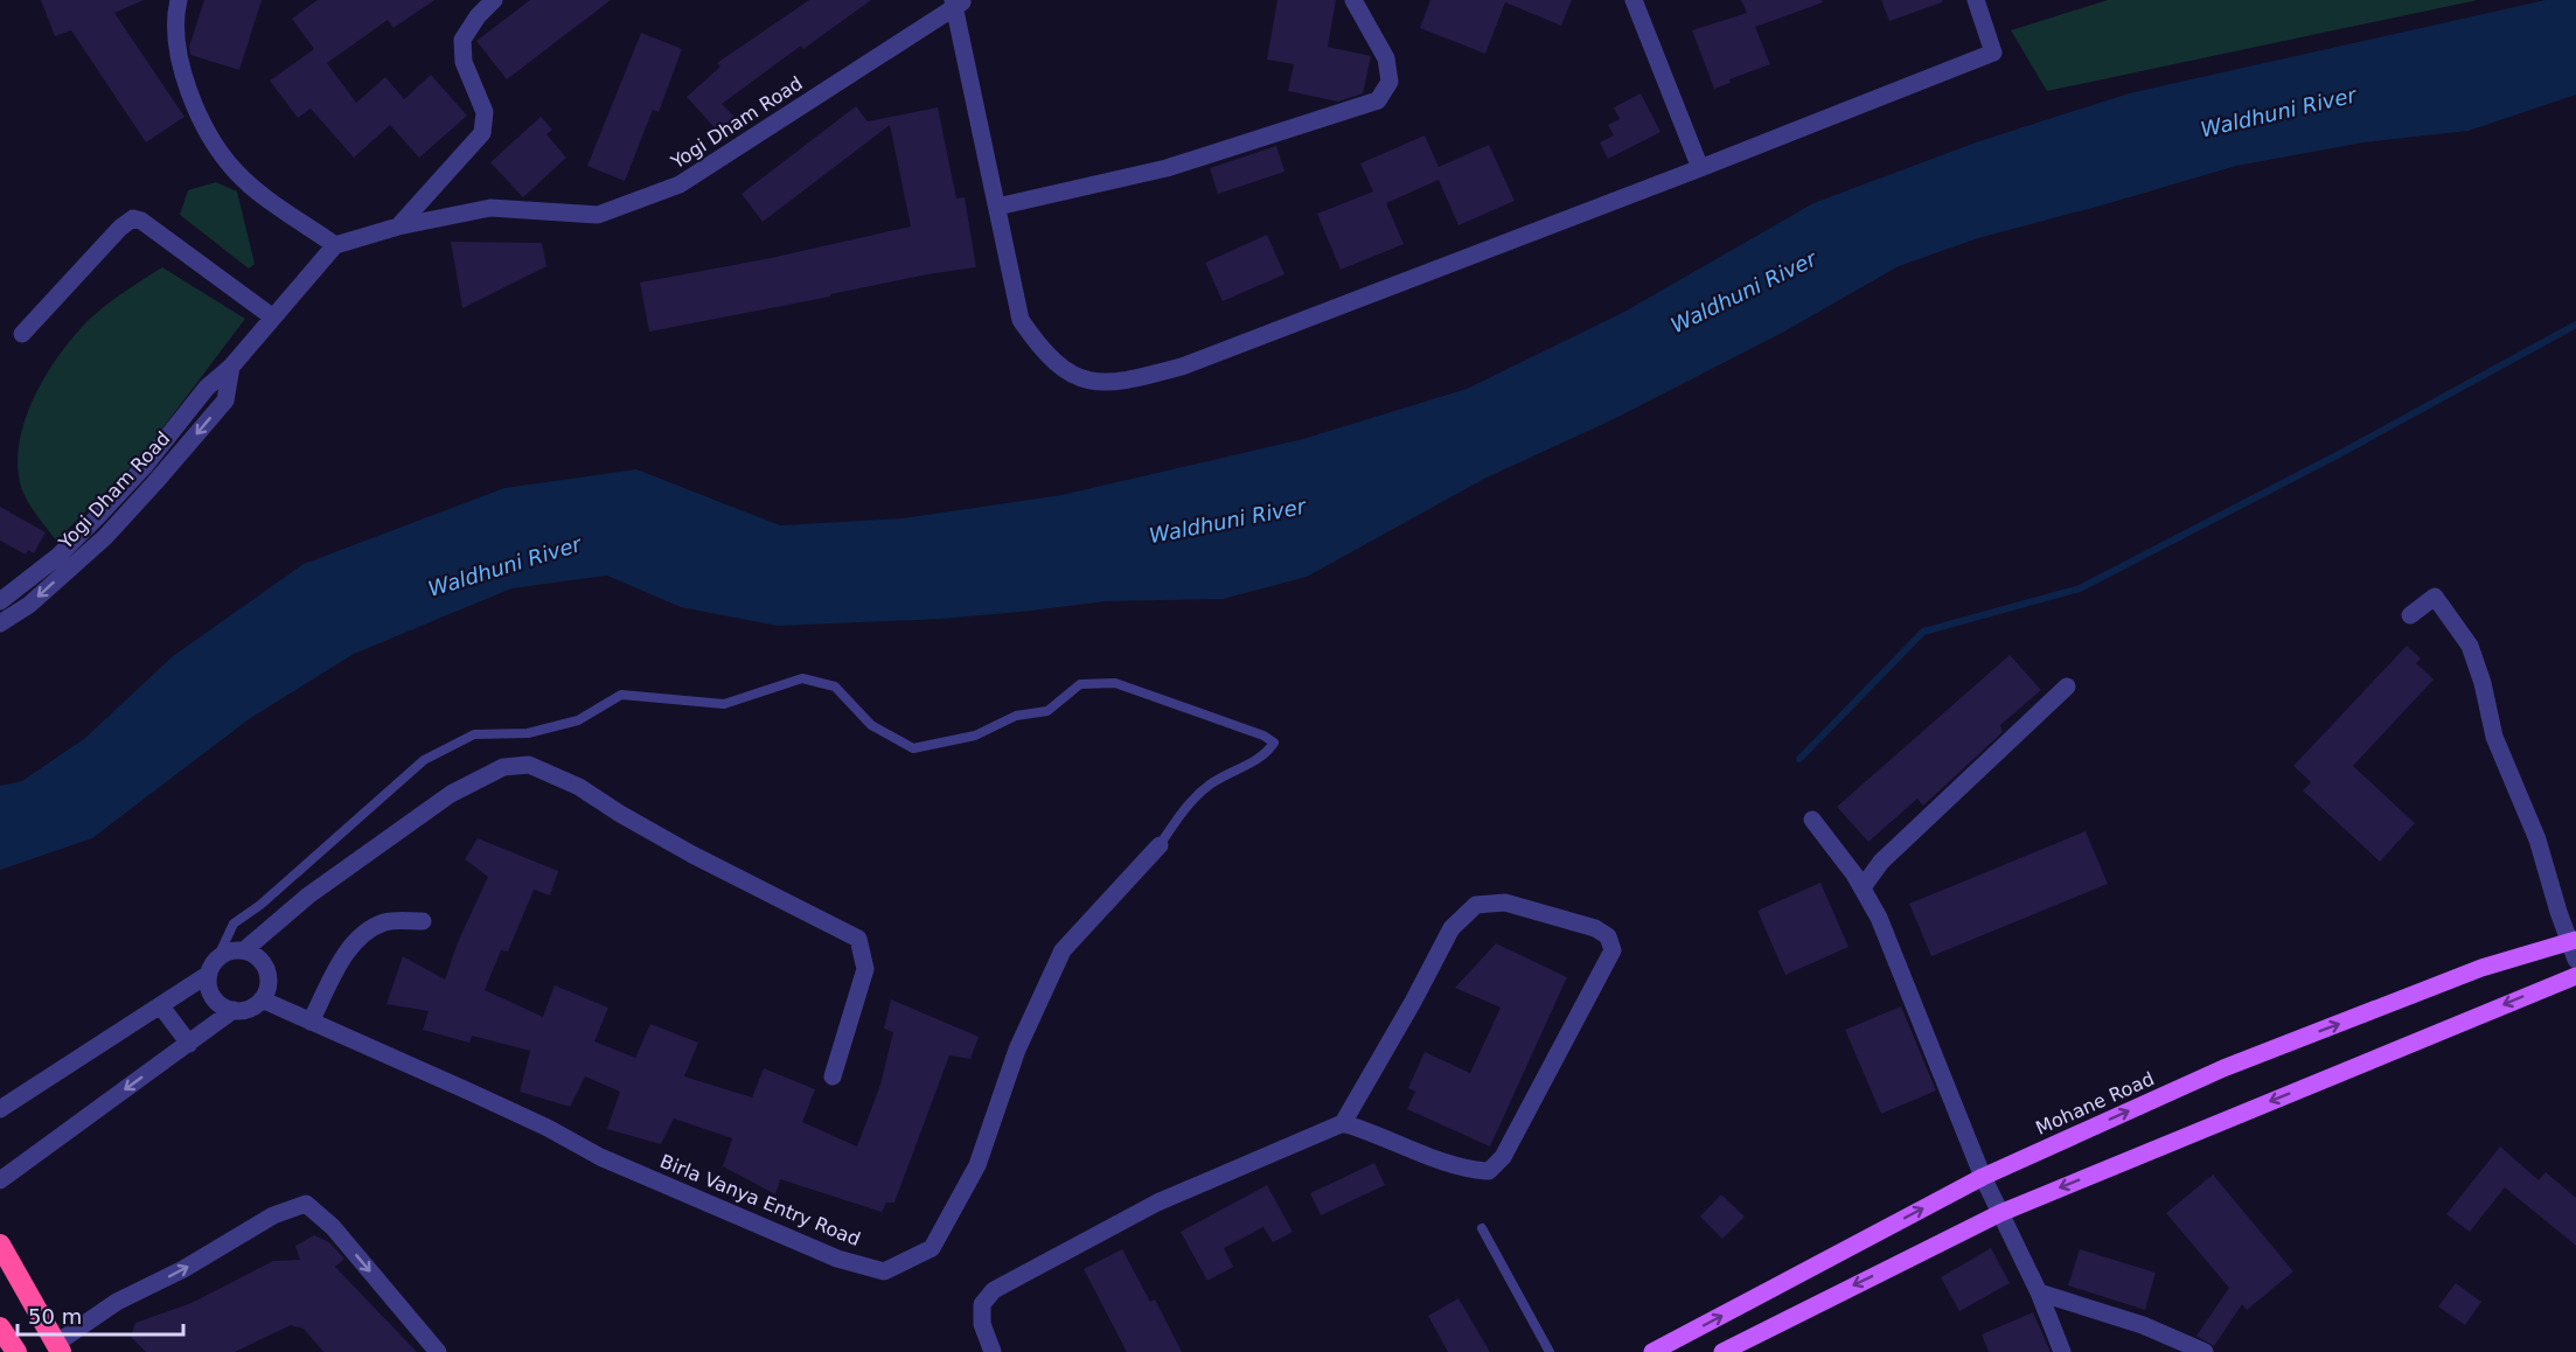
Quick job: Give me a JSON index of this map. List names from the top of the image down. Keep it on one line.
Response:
{"streets":{"main road":["Mohane Road"],"street":["Yogi Dham Road","Birla Vanya Entry Road"]},"water":["Waldhuni River"],"scale_bar":"50 m"}
